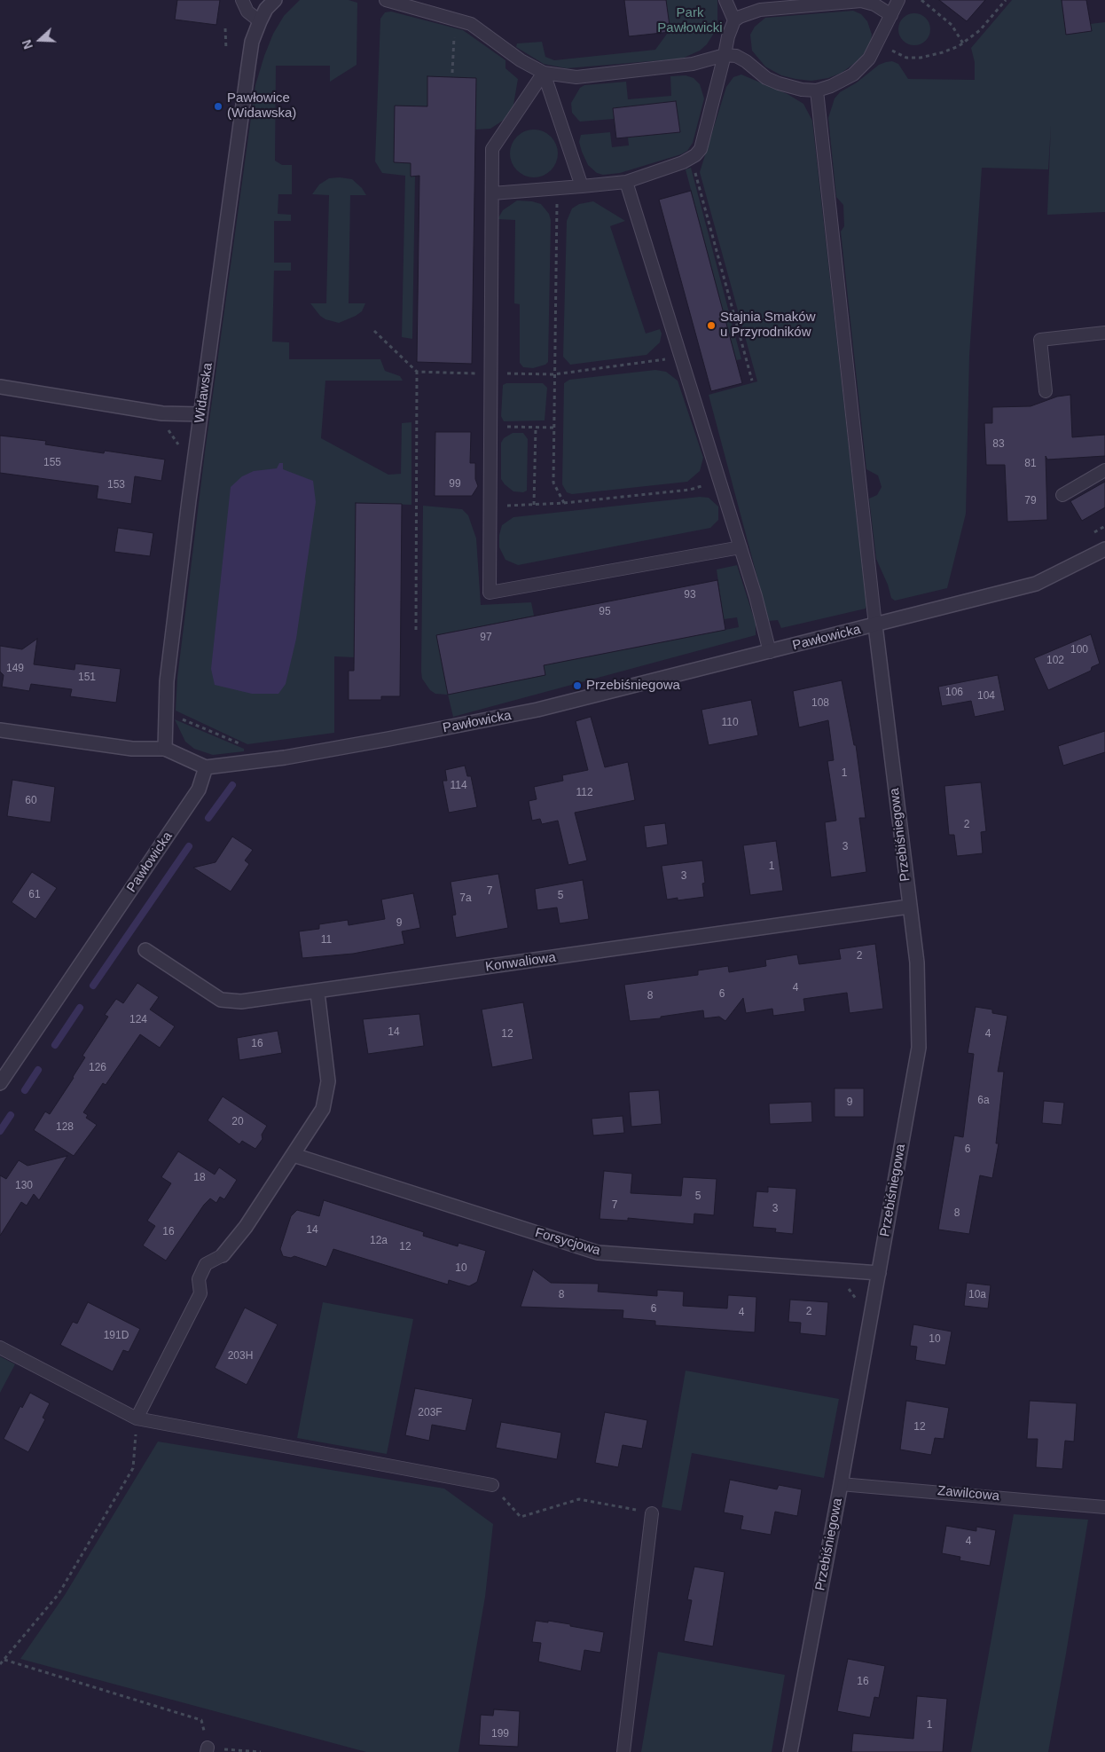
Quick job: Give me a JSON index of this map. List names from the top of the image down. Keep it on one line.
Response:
{"streets":{"street":["Widawska","Pawłowicka","Przebiśniegowa","Konwaliowa","Forsycjowa"],"lane":["Zawilcowa"]},"crossings":[["Pawłowicka","Przebiśniegowa"],["Przebiśniegowa","Konwaliowa"],["Przebiśniegowa","Forsycjowa"],["Przebiśniegowa","Zawilcowa"]],"parks":["Park Pawłowicki"],"places":["Pawłowice (Widawska)","Stajnia Smaków u Przyrodników","Przebiśniegowa"],"house_numbers":["83","155","81","99","153","79","93","95","97","100","102","149","151","106","104","108","110","1","114","112","60","2","3","1","3","7","61","5","7a","9","11","2","4","6","8","124","14","12","4","16","126","6a","9","20","128","6","18","130","5","7","3","8","14","16","12a","12","10","8","10a","6","2","4","191D","10","203H","203F","12","4","16","1","199"],"north":"left"}
